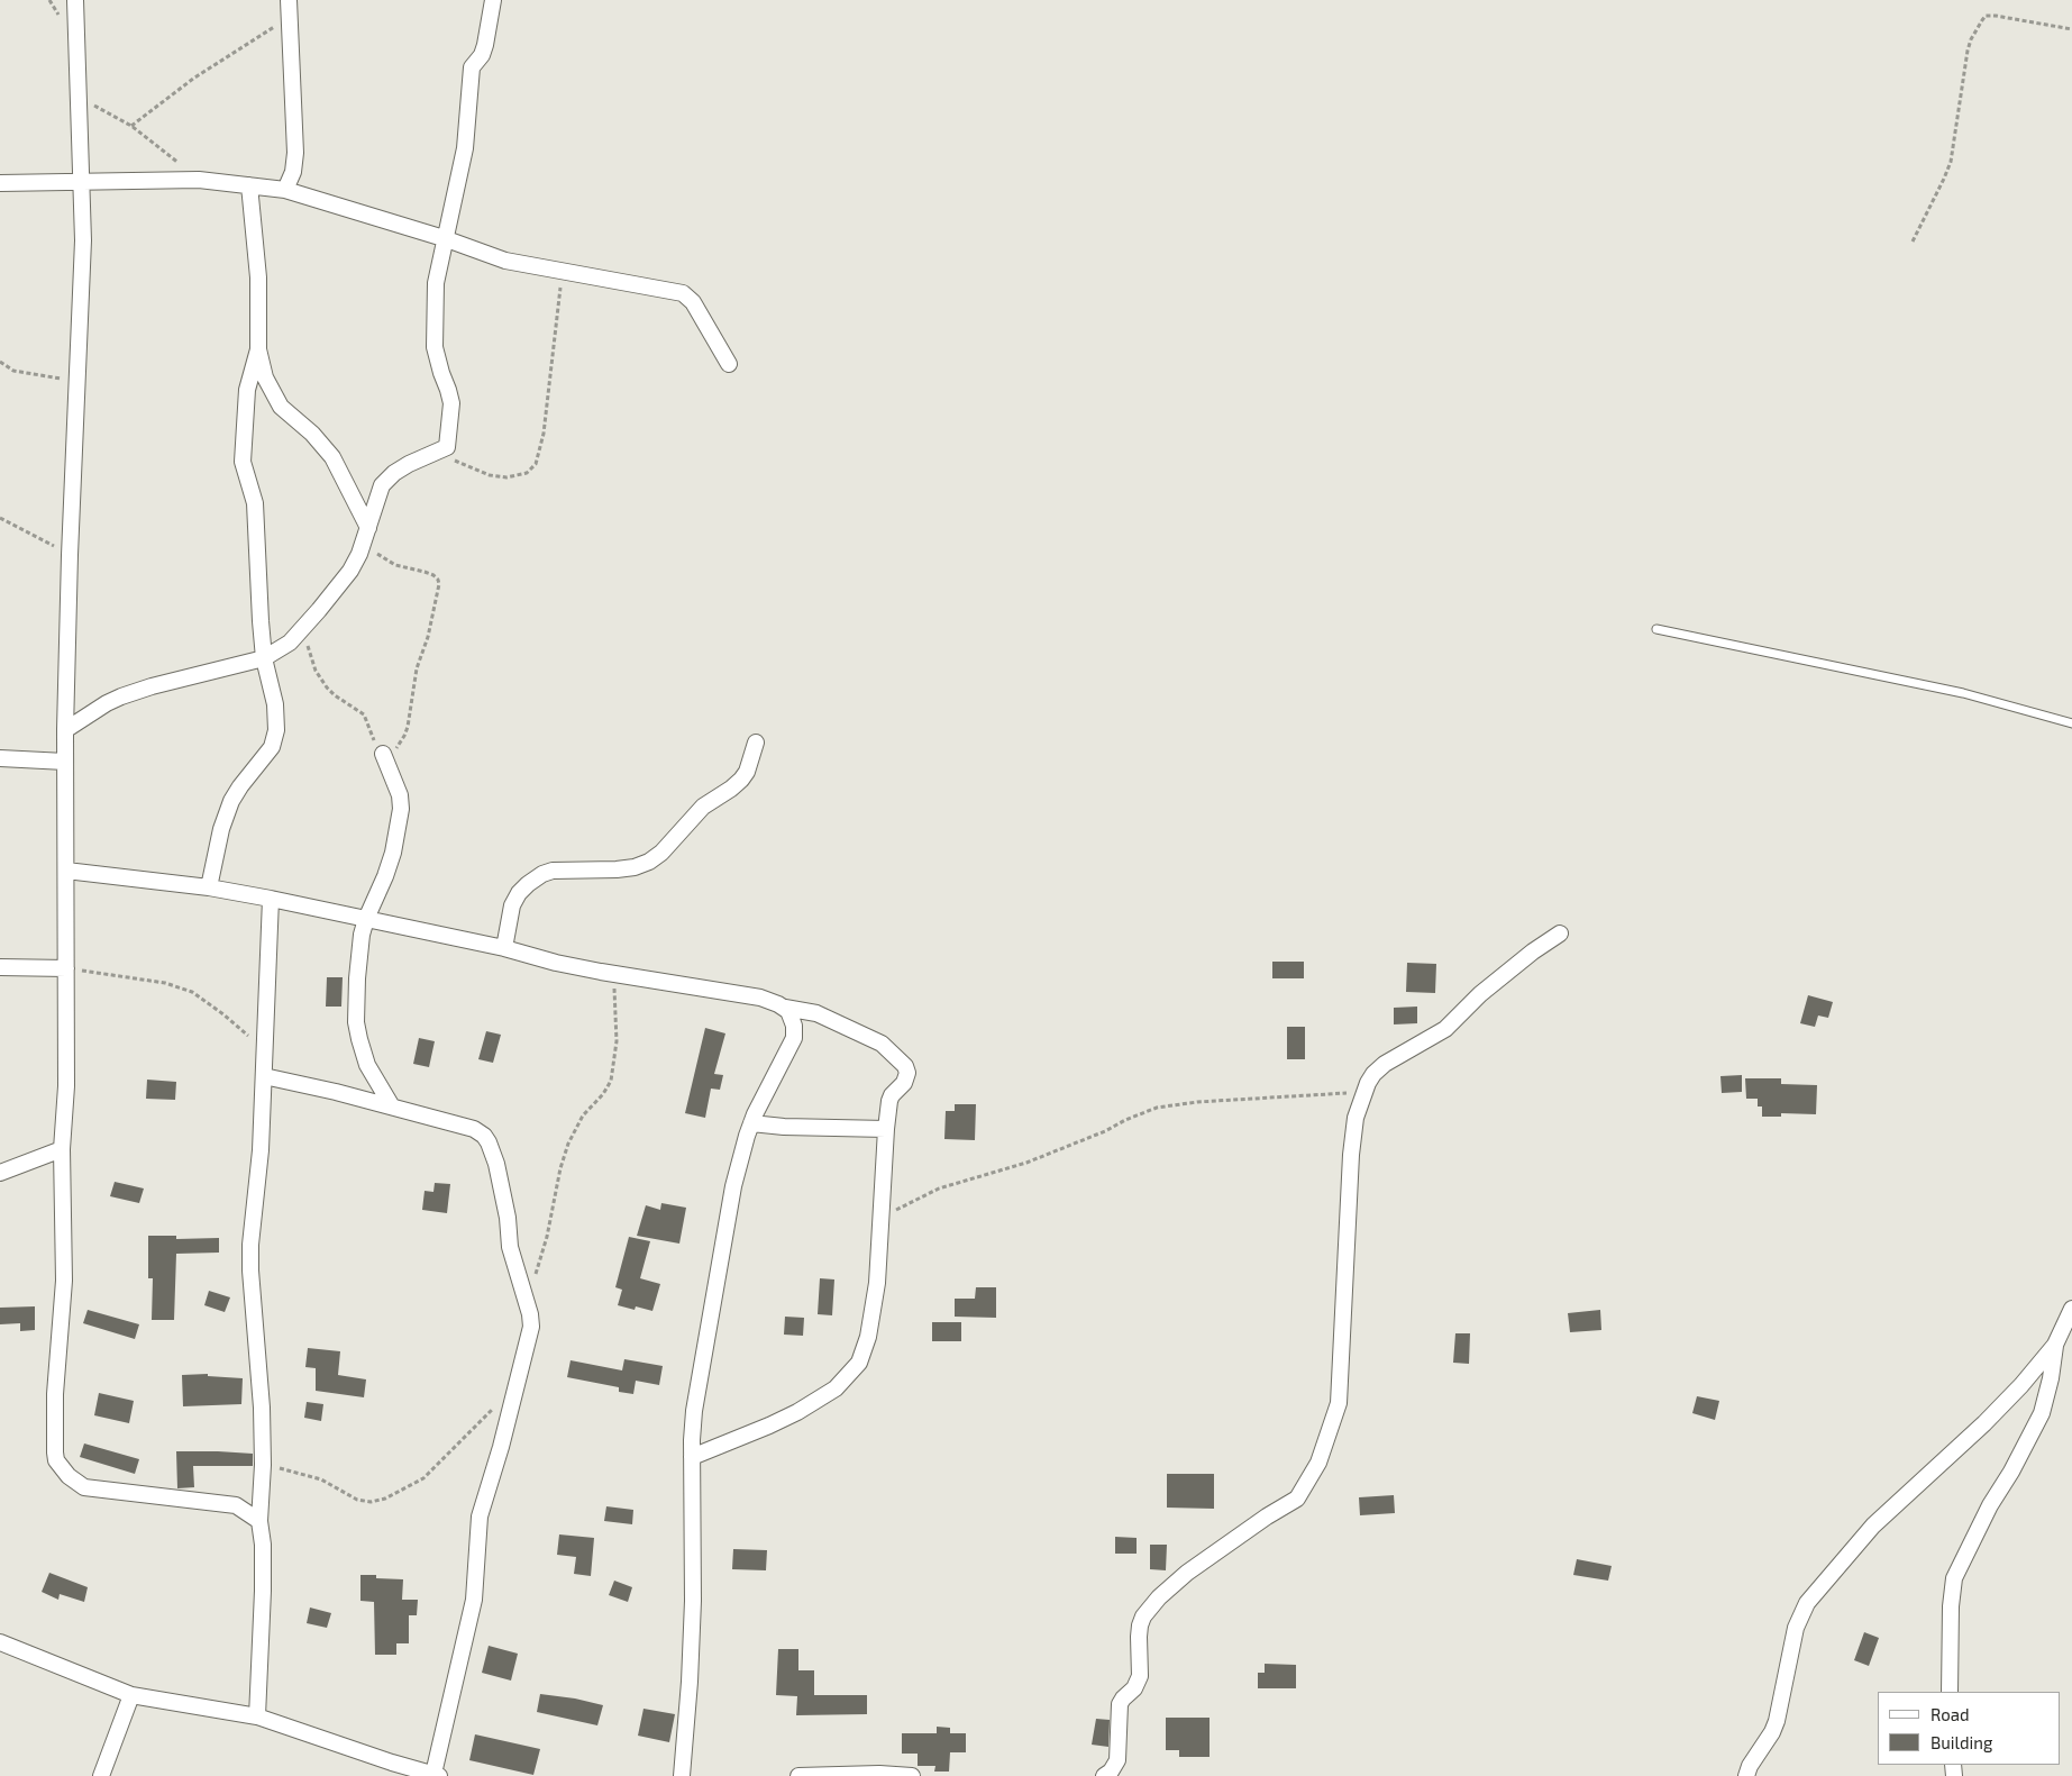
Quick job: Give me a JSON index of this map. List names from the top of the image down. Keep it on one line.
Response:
{"legend":["Road","Building"]}
